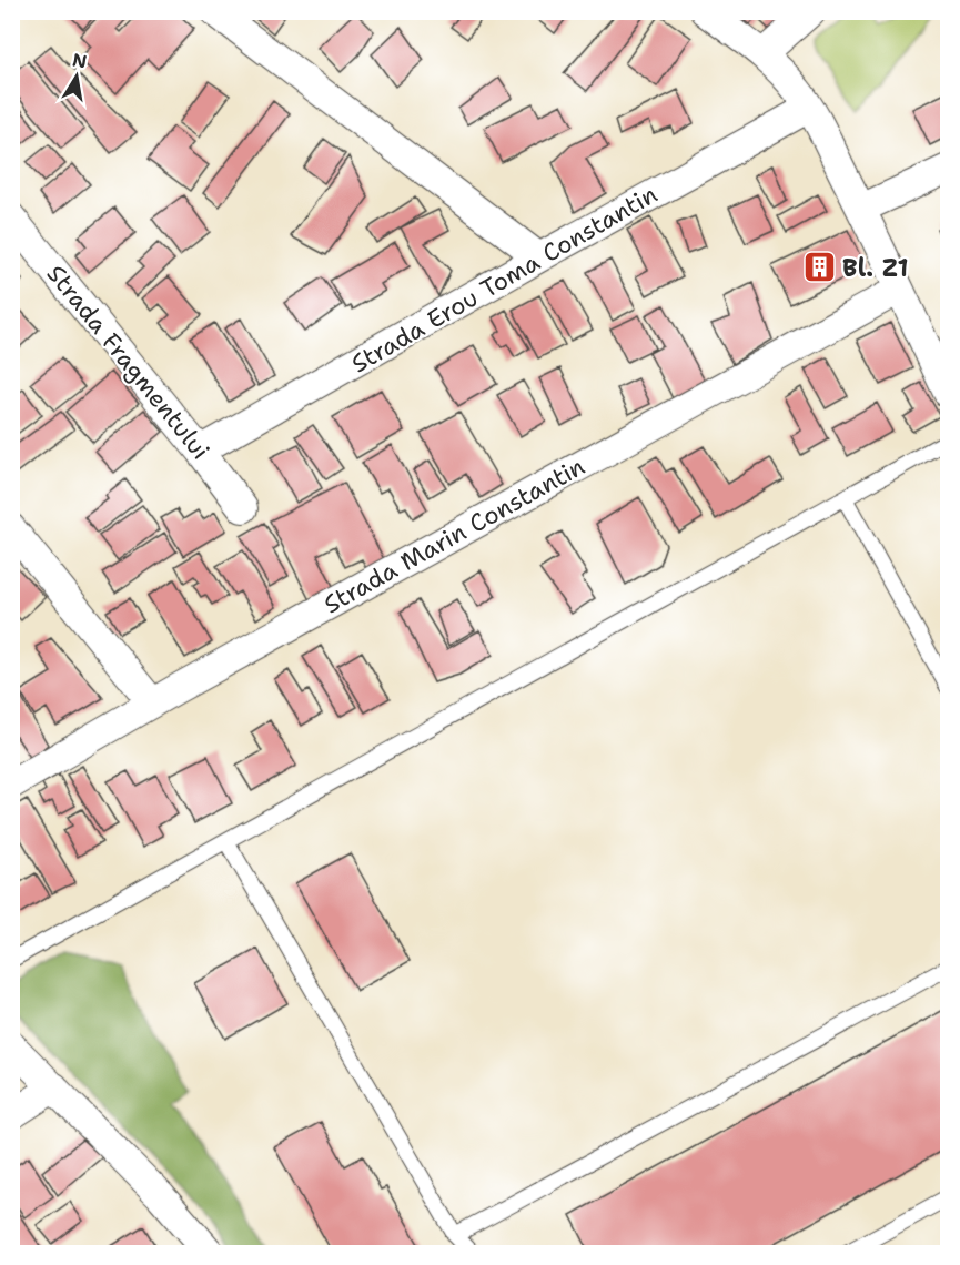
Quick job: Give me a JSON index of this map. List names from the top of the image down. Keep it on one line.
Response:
{"streets":{"street":["Strada Erou Toma Constantin","Strada Fragmentului","Strada Marin Constantin"]},"crossings":[["Strada Erou Toma Constantin","Strada Fragmentului"]],"places":{"building":["Bl. Z1"]},"north":"top"}
